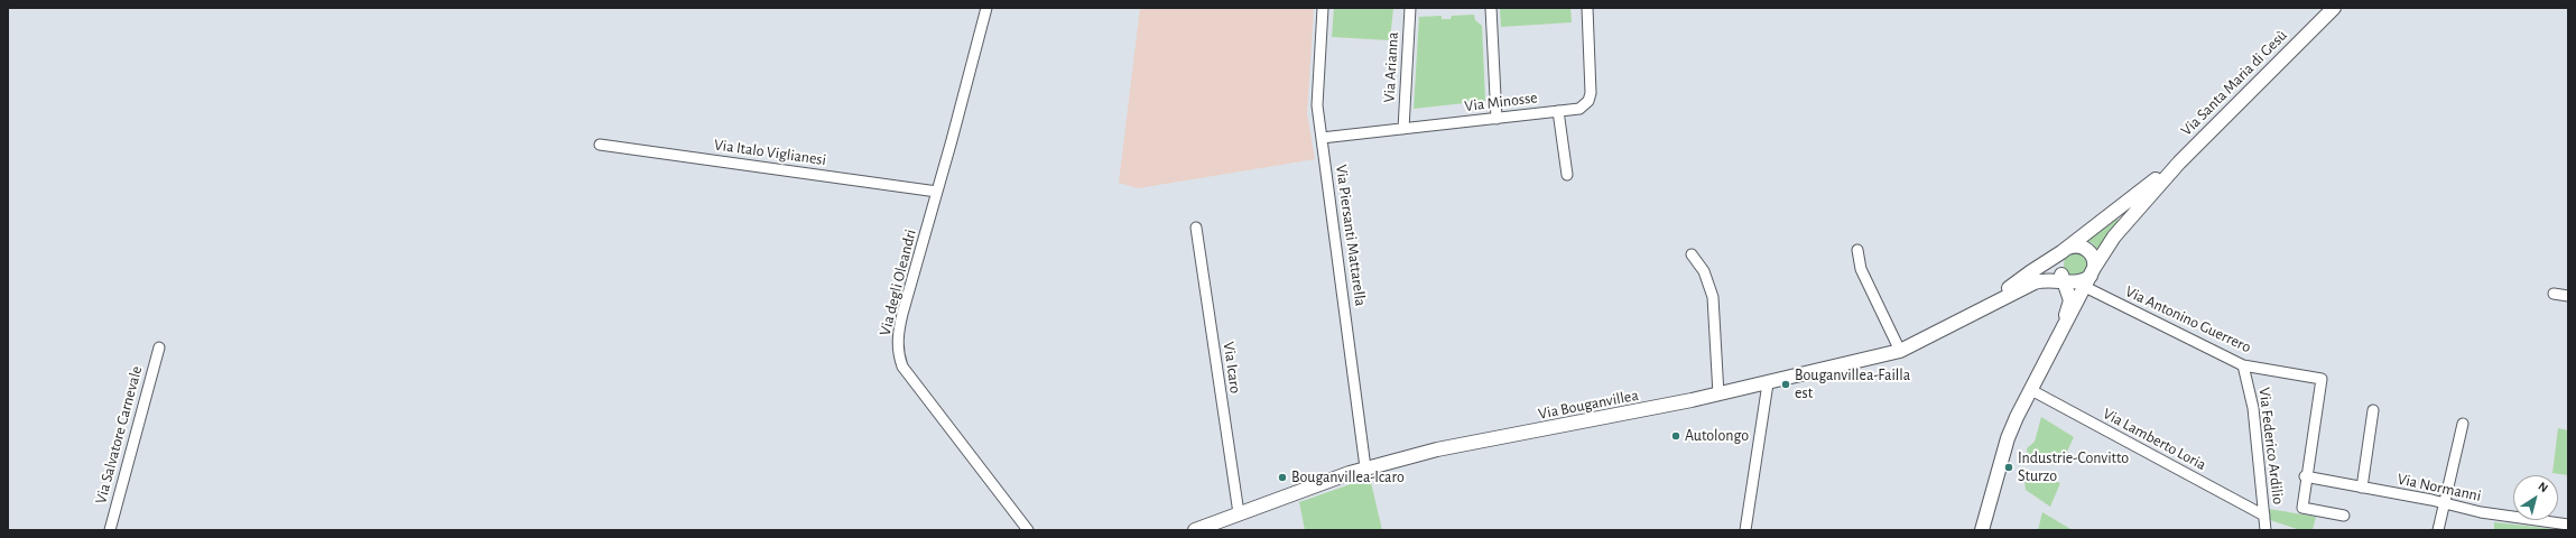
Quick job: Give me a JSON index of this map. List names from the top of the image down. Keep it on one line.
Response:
{"streets":{"main road":["Via Santa Maria di Gesù","Via Bouganvillea"],"street":["Via Arianna","Via Minosse","Via Italo Viglianesi","Via Piersanti Mattarella","Via degli Oleandri","Via Antonino Guerrero","Via Icaro","Via Salvatore Carnevale","Via Lamberto Loria","Via Federico Ardilio","Via Normanni"]},"crossings":[["Via Arianna","Via Minosse"],["Via Minosse","Via Piersanti Mattarella"],["Via Italo Viglianesi","Via degli Oleandri"],["Via Piersanti Mattarella","Via Bouganvillea"],["Via Antonino Guerrero","Via Federico Ardilio"],["Via Antonino Guerrero","Via Normanni"],["Via Icaro","Via Bouganvillea"],["Via Lamberto Loria","Via Federico Ardilio"]],"places":["Bouganvillea-Failla est","Autolongo","Industrie-Convitto Sturzo","Bouganvillea-Icaro"],"north":"top right"}
